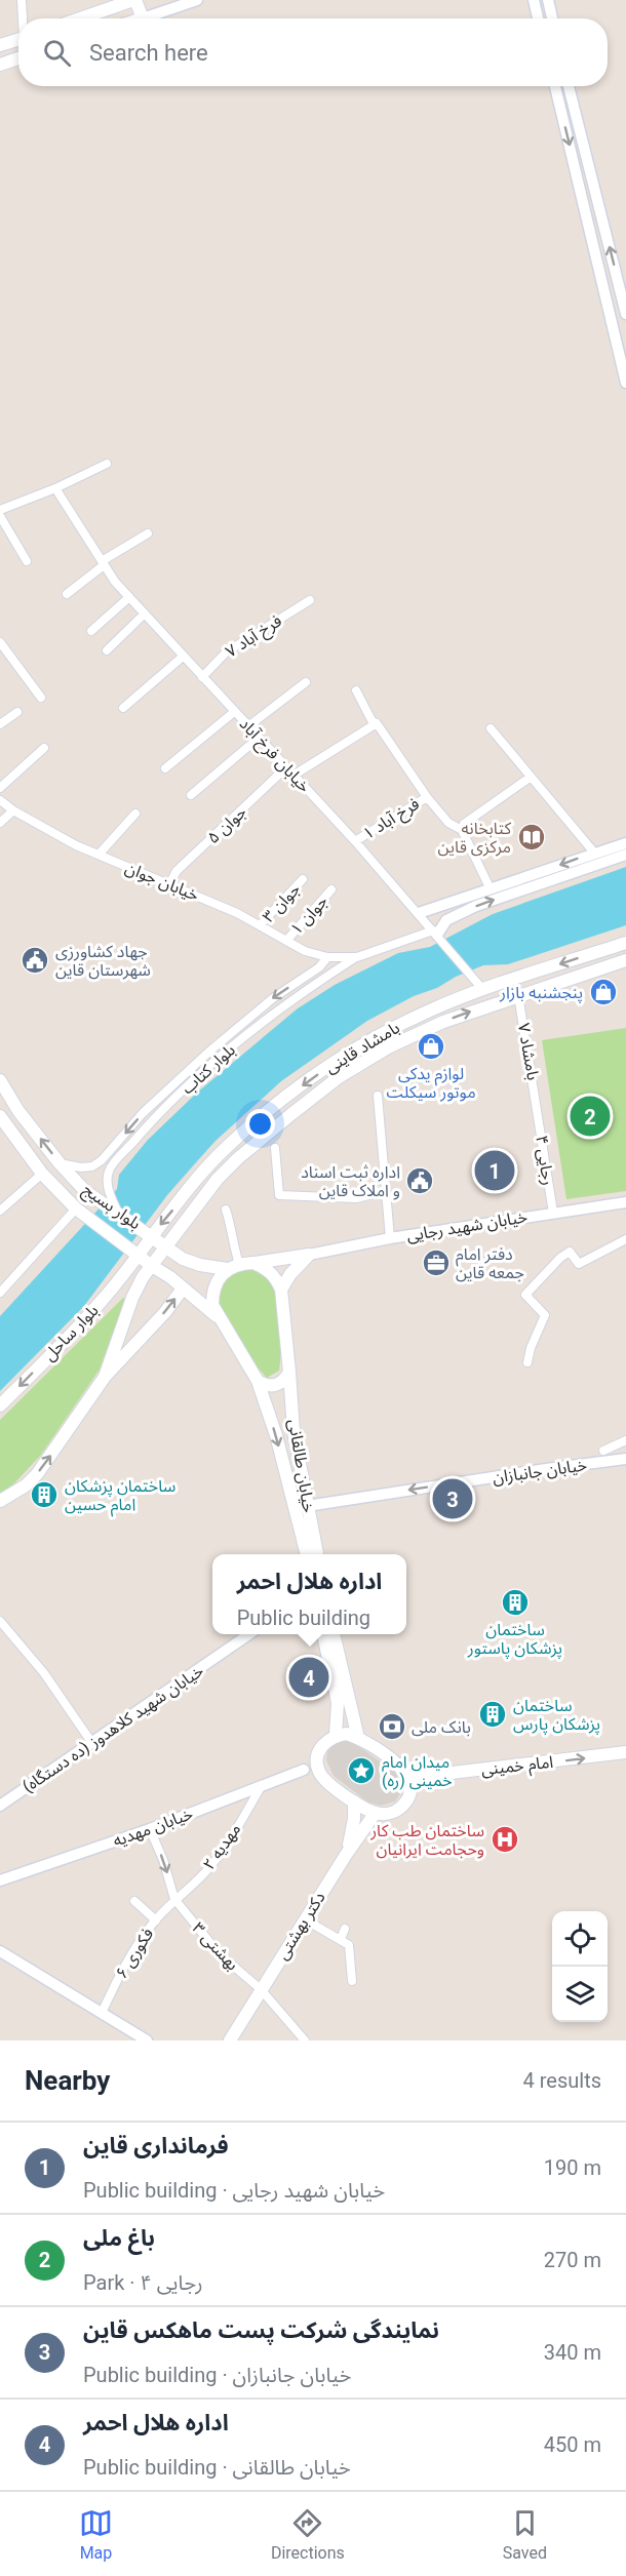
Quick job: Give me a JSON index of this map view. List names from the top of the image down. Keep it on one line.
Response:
{"streets":{"main road":["بامشاد قاینی","بلوار بسیج","بلوار ساحل","خیابان طالقانی","امام خمینی","دکتر بهشتی"],"street":["فرخ آباد ۷","خیابان فرخ آباد","فرخ آباد ۱","جوان ۵","خیابان جوان","جوان ۳","جوان ۱","بامشاد ۷","بلوار کتاب","رجایی ۴","خیابان شهید رجایی","خیابان جانبازان","خیابان شهید کلاهدوز (ده دستگاه)","خیابان مهدیه","مهدیه ۲","بهشتی ۳","فکوری ۶"]},"crossings":[["فرخ آباد ۷","خیابان فرخ آباد"],["خیابان فرخ آباد","فرخ آباد ۱"],["خیابان فرخ آباد","جوان ۵"],["خیابان فرخ آباد","بامشاد قاینی"],["جوان ۵","خیابان جوان"],["خیابان جوان","جوان ۳"],["خیابان جوان","جوان ۱"],["خیابان جوان","بلوار کتاب"],["بامشاد قاینی","بامشاد ۷"],["بامشاد قاینی","بلوار بسیج"],["بامشاد قاینی","بلوار ساحل"],["بامشاد ۷","رجایی ۴"],["بلوار کتاب","بلوار بسیج"],["رجایی ۴","خیابان شهید رجایی"],["بلوار بسیج","بلوار ساحل"],["بلوار بسیج","خیابان طالقانی"],["خیابان طالقانی","خیابان جانبازان"],["امام خمینی","دکتر بهشتی"],["خیابان مهدیه","مهدیه ۲"],["مهدیه ۲","بهشتی ۳"],["مهدیه ۲","فکوری ۶"],["دکتر بهشتی","بهشتی ۳"],["بهشتی ۳","فکوری ۶"]],"one_way":["خیابان جانبازان","امام خمینی"],"places":{"library":["کتابخانه مرکزی قاین"],"public building":["جهاد کشاورزی شهرستان قاین","اداره ثبت اسناد و املاک قاین"],"shop":["پنجشنبه بازار","لوازم یدکی موتور سیکلت"],"office":["دفتر امام جمعه قاین"],"building":["ساختمان پزشکان امام حسین","ساختمان پزشکان پاستور","ساختمان پزشکان پارس"],"bank":["بانک ملی"],"place":["میدان امام خمینی (ره)"],"hospital":["ساختمان طب کار و‌حجامت ایرانیان"]},"page":{"search":"Search here","pins":["2","1","3","4"],"popup":["اداره هلال احمر","Public building"],"heading":["Nearby","4 results"],"list":[{"mark":"1","name":"فرمانداری قاین","note":"Public building · خیابان شهید رجایی","value":"190 m"},{"mark":"2","name":"باغ ملی","note":"Park · رجایی ۴","value":"270 m"},{"mark":"3","name":"نمایندگی شرکت پست ماهکس قاین","note":"Public building · خیابان جانبازان","value":"340 m"},{"mark":"4","name":"اداره هلال احمر","note":"Public building · خیابان طالقانی","value":"450 m"}],"nav":["Map","Directions","Saved"]}}
